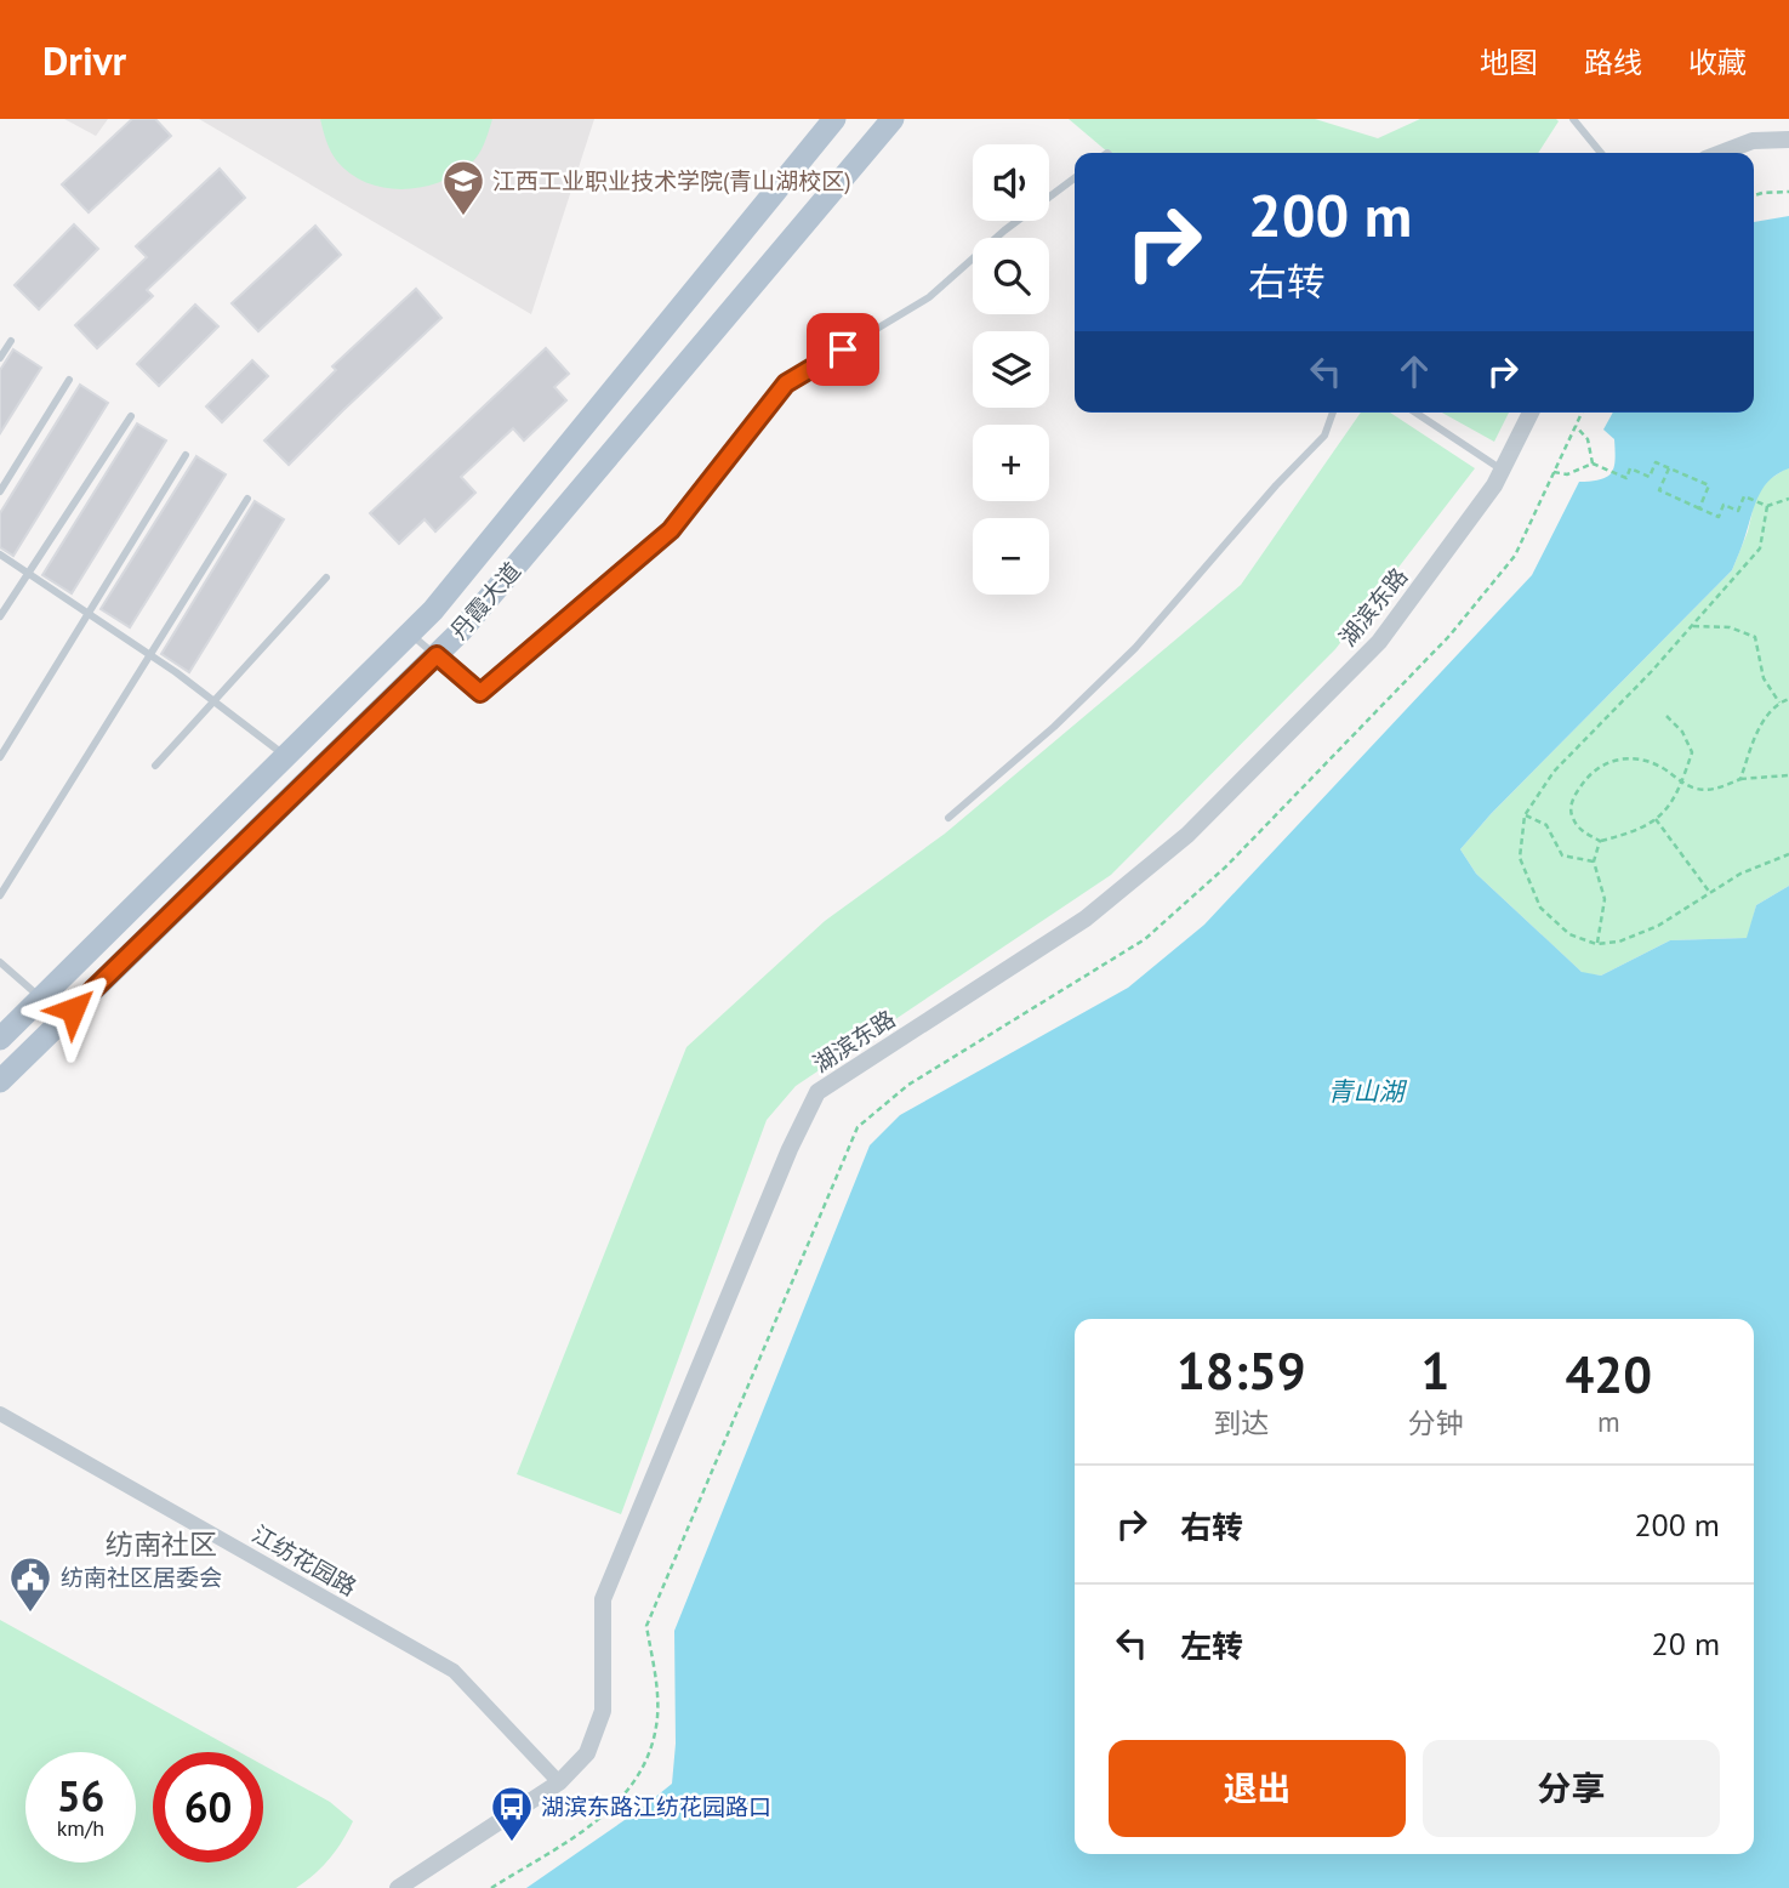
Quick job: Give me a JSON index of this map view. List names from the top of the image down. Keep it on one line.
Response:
{"streets":{"main road":["丹霞大道"],"street":["湖滨东路","江纺花园路"]},"crossings":[["湖滨东路","江纺花园路"]],"districts":["纺南社区"],"water":["青山湖"],"places":{"school or university":["江西工业职业技术学院(青山湖校区)"],"public building":["纺南社区居委会"],"bus stop":["湖滨东路江纺花园路口"]},"page":{"header":"Drivr","nav":["地图","路线","收藏"],"map_buttons":["+","−"],"turn":["200 m","右转"],"eta":["18:59","到达","1","分钟","420","m"],"list":[{"name":"右转","value":"200 m"},{"name":"左转","value":"20 m"}],"buttons":["退出","分享"],"speed":"56 km/h","limit":"60"}}
